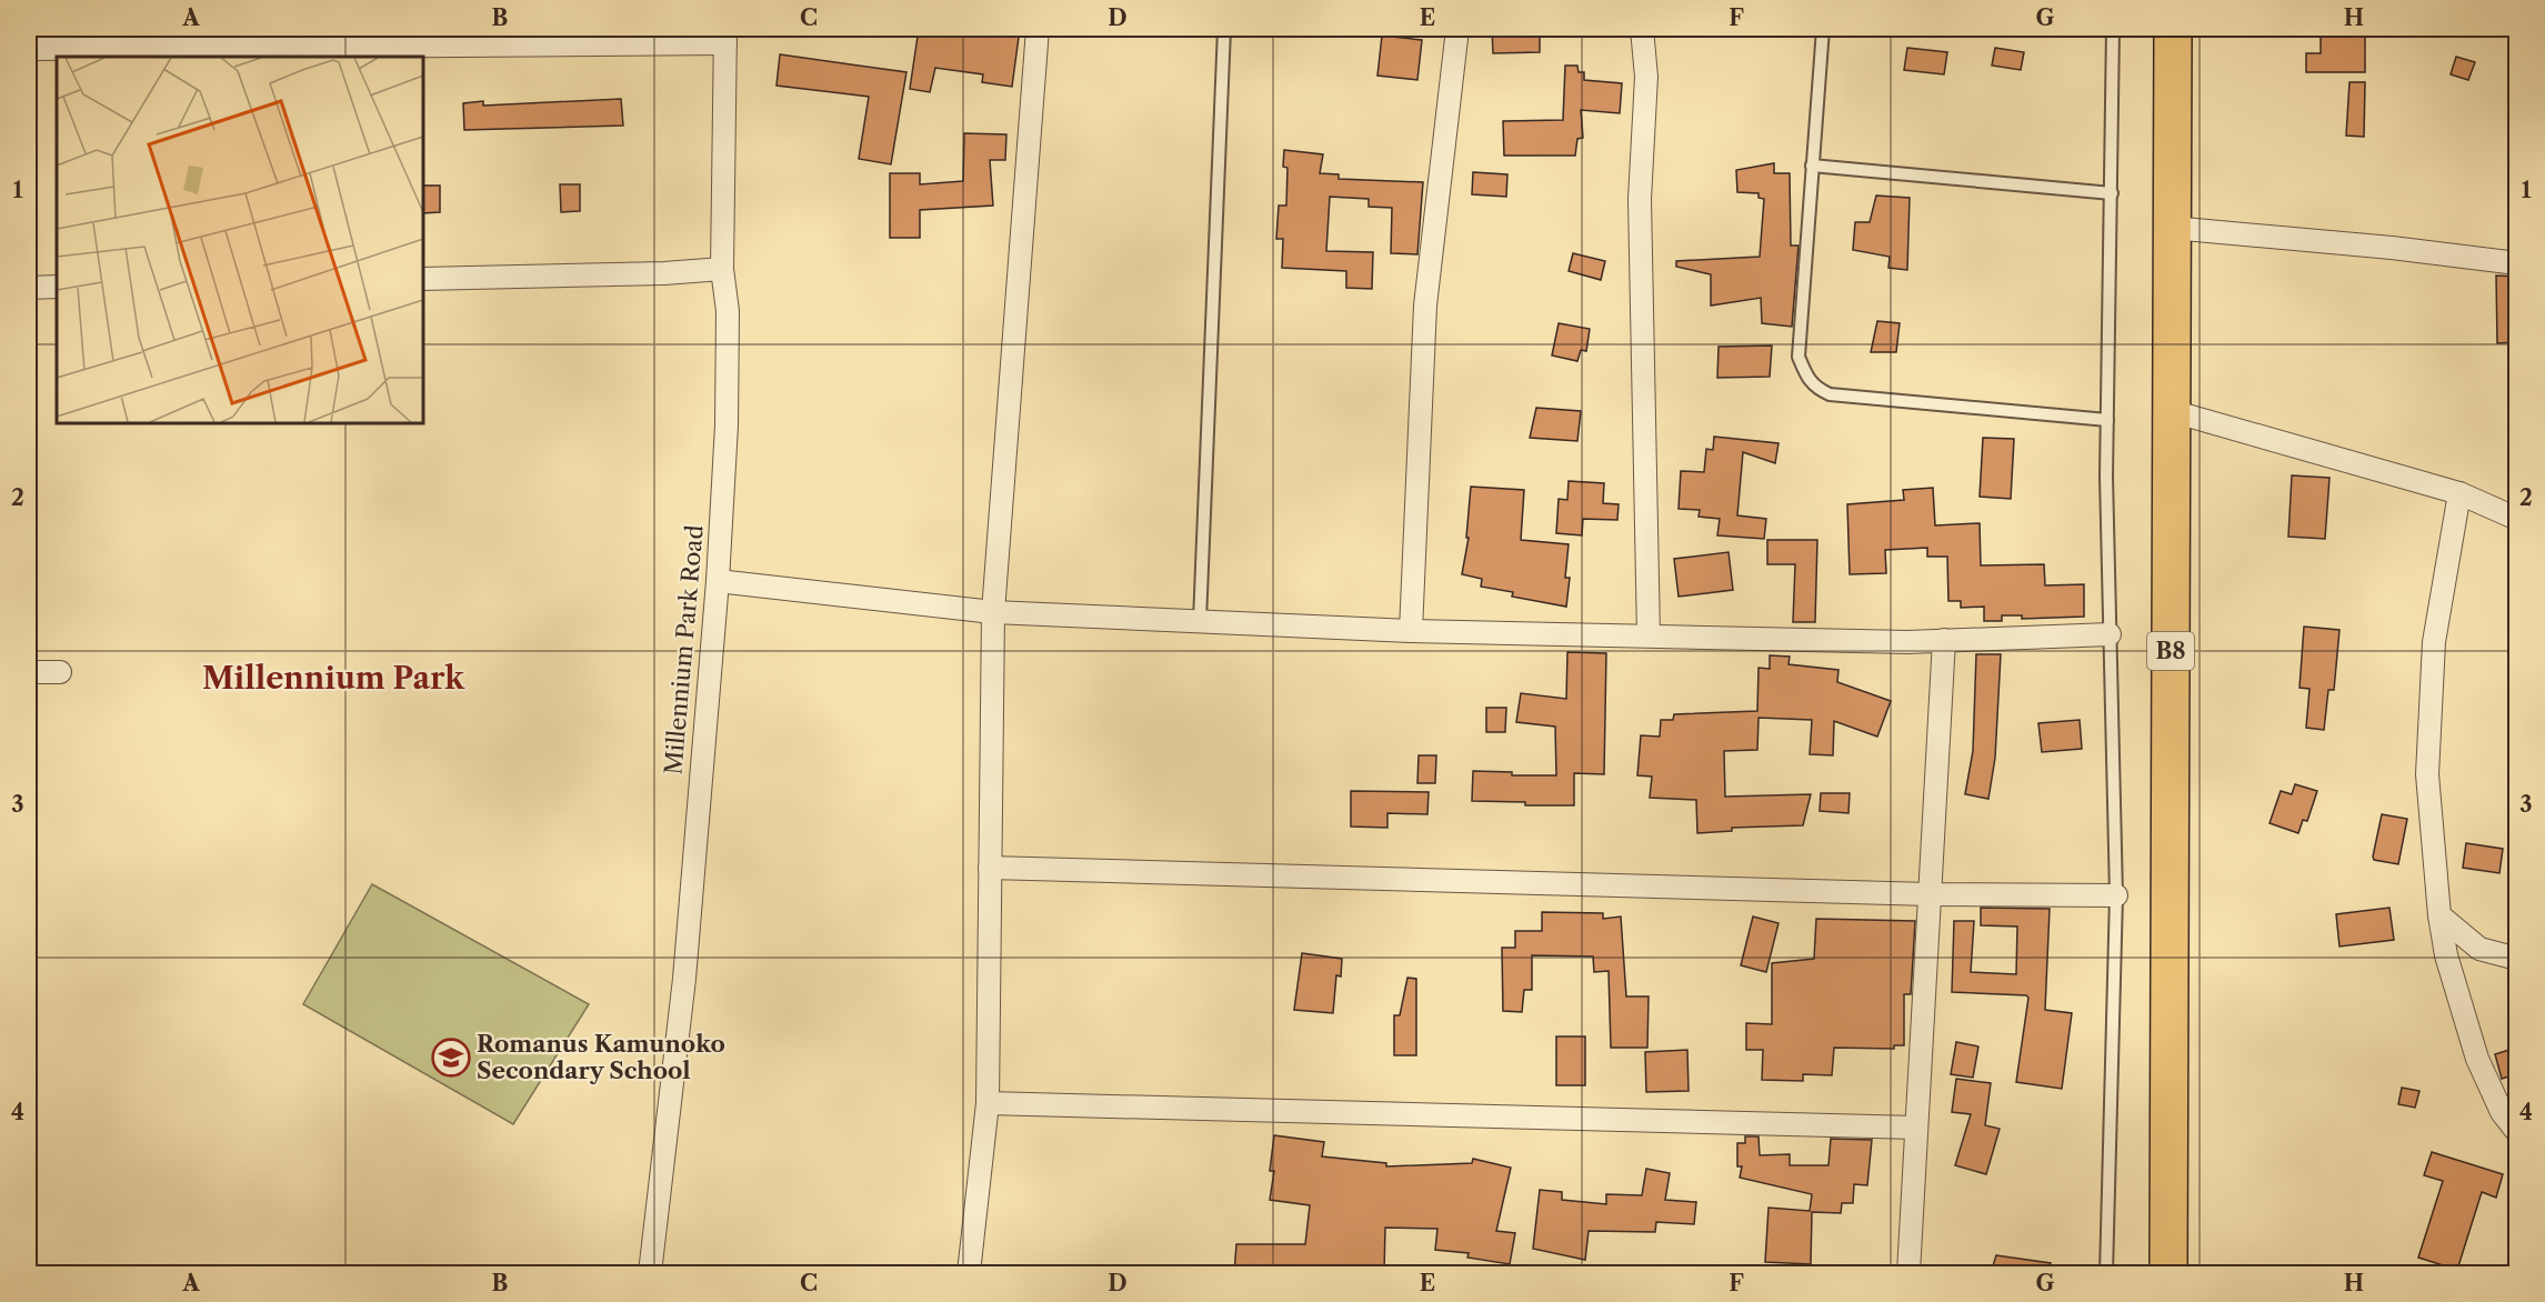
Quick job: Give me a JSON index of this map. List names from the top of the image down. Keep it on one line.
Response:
{"streets":{"highway":["B8"],"street":["Millennium Park Road"]},"districts":["Millennium Park"],"places":{"school or university":["Romanus Kamunoko Secondary School"]},"grid":{"columns":["A","B","C","D","E","F","G","H"],"rows":["1","2","3","4"]}}
